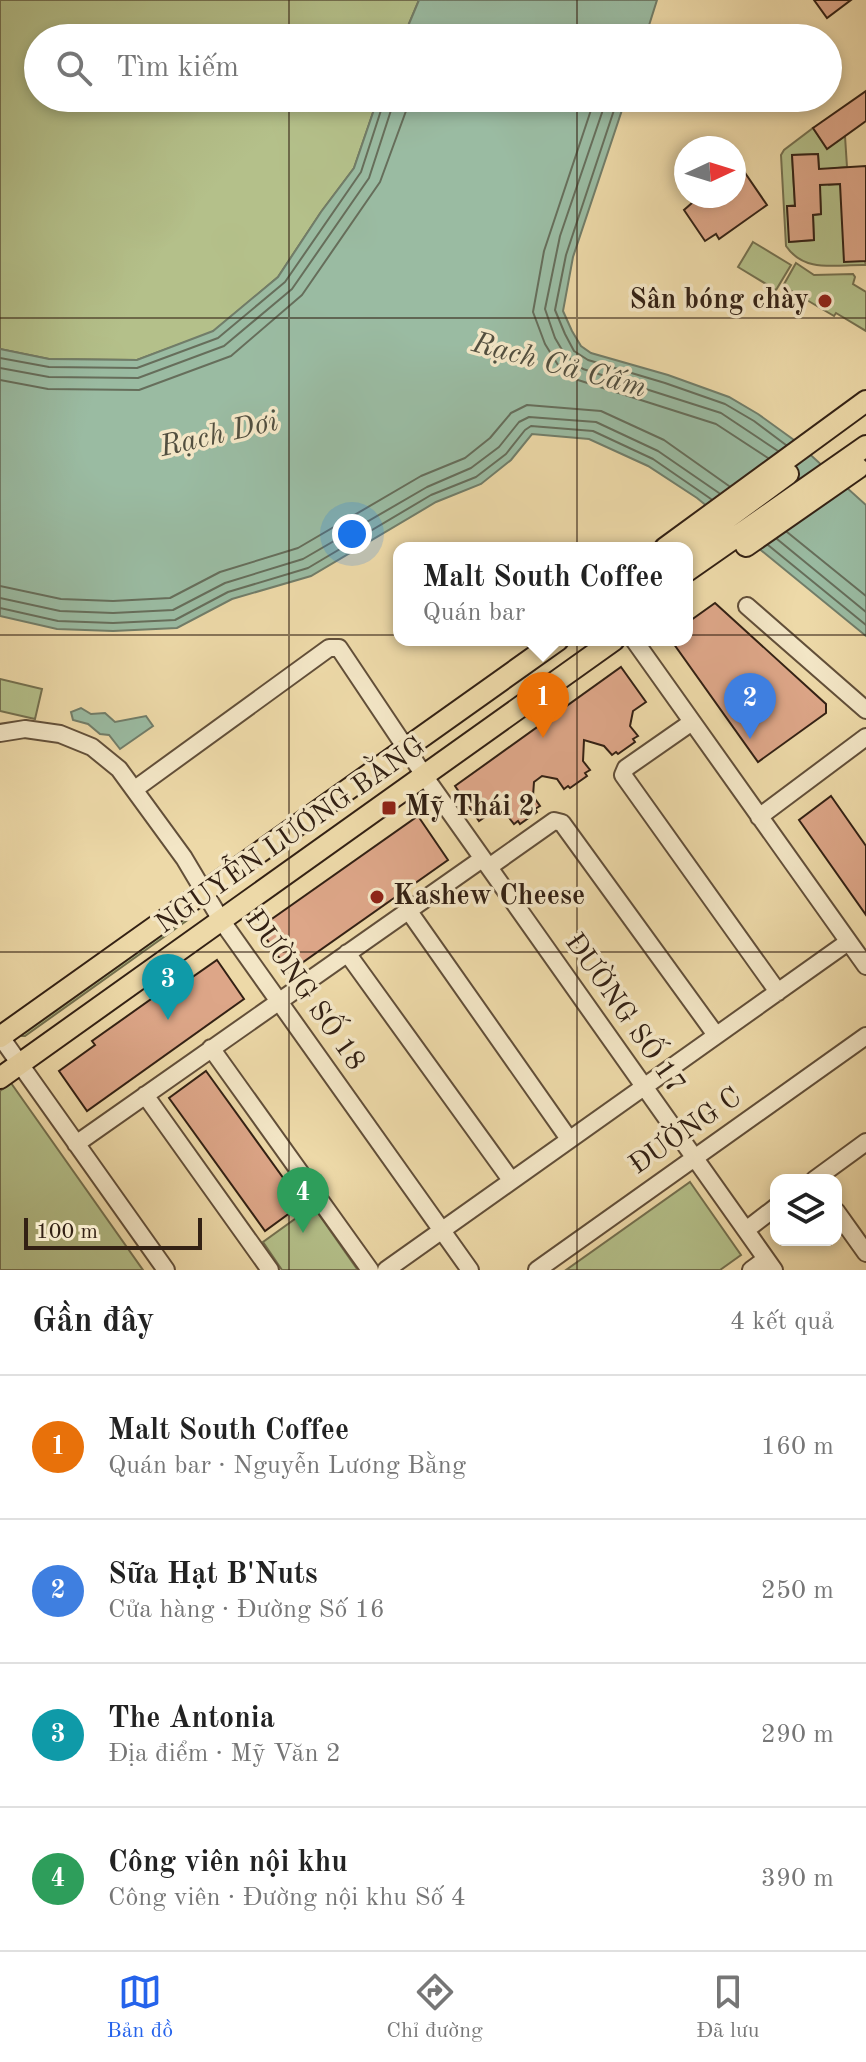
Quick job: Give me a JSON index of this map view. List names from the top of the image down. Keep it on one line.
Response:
{"streets":{"main road":["NGUYỄN LƯƠNG BẰNG"],"street":["ĐƯỜNG SỐ 18","ĐƯỜNG SỐ 17","ĐƯỜNG C"]},"crossings":[["NGUYỄN LƯƠNG BẰNG","ĐƯỜNG SỐ 18"],["NGUYỄN LƯƠNG BẰNG","ĐƯỜNG SỐ 17"],["ĐƯỜNG SỐ 18","ĐƯỜNG SỐ 17"],["ĐƯỜNG SỐ 17","ĐƯỜNG C"]],"water":["Rạch Cả Cấm","Rạch Dơi"],"places":{"other":["Sân bóng chày","Kashew Cheese"],"transit":["Mỹ Thái 2"]},"scale_bar":"100 m","north":"right","page":{"search":"Tìm kiếm","popup":["Malt South Coffee","Quán bar"],"pins":["1","2","3","4"],"scale":"100 m","heading":["Gần đây","4 kết quả"],"list":[{"mark":"1","name":"Malt South Coffee","note":"Quán bar · Nguyễn Lương Bằng","value":"160 m"},{"mark":"2","name":"Sữa Hạt B'Nuts","note":"Cửa hàng · Đường Số 16","value":"250 m"},{"mark":"3","name":"The Antonia","note":"Địa điểm · Mỹ Văn 2","value":"290 m"},{"mark":"4","name":"Công viên nội khu","note":"Công viên · Đường nội khu Số 4","value":"390 m"}],"nav":["Bản đồ","Chỉ đường","Đã lưu"]}}
